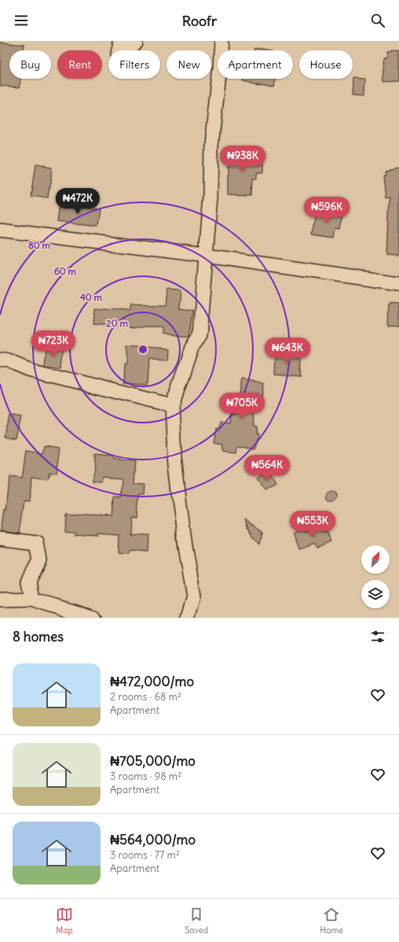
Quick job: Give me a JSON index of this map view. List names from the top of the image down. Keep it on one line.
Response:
{"north":"top right","page":{"header":"Roofr","chip":["Buy","Rent","Filters","New","Apartment","House"],"price":["₦938K","₦472K","₦596K","₦723K","₦643K","₦705K","₦564K","₦553K"],"heading":"8 homes","list":[{"name":"₦472,000/mo","note":"2 rooms · 68 m² · Apartment"},{"name":"₦705,000/mo","note":"3 rooms · 98 m² · Apartment"},{"name":"₦564,000/mo","note":"3 rooms · 77 m² · Apartment"}],"tabs":["Map","Saved","Home"]},"rings":["80 m","60 m","40 m","20 m"]}
